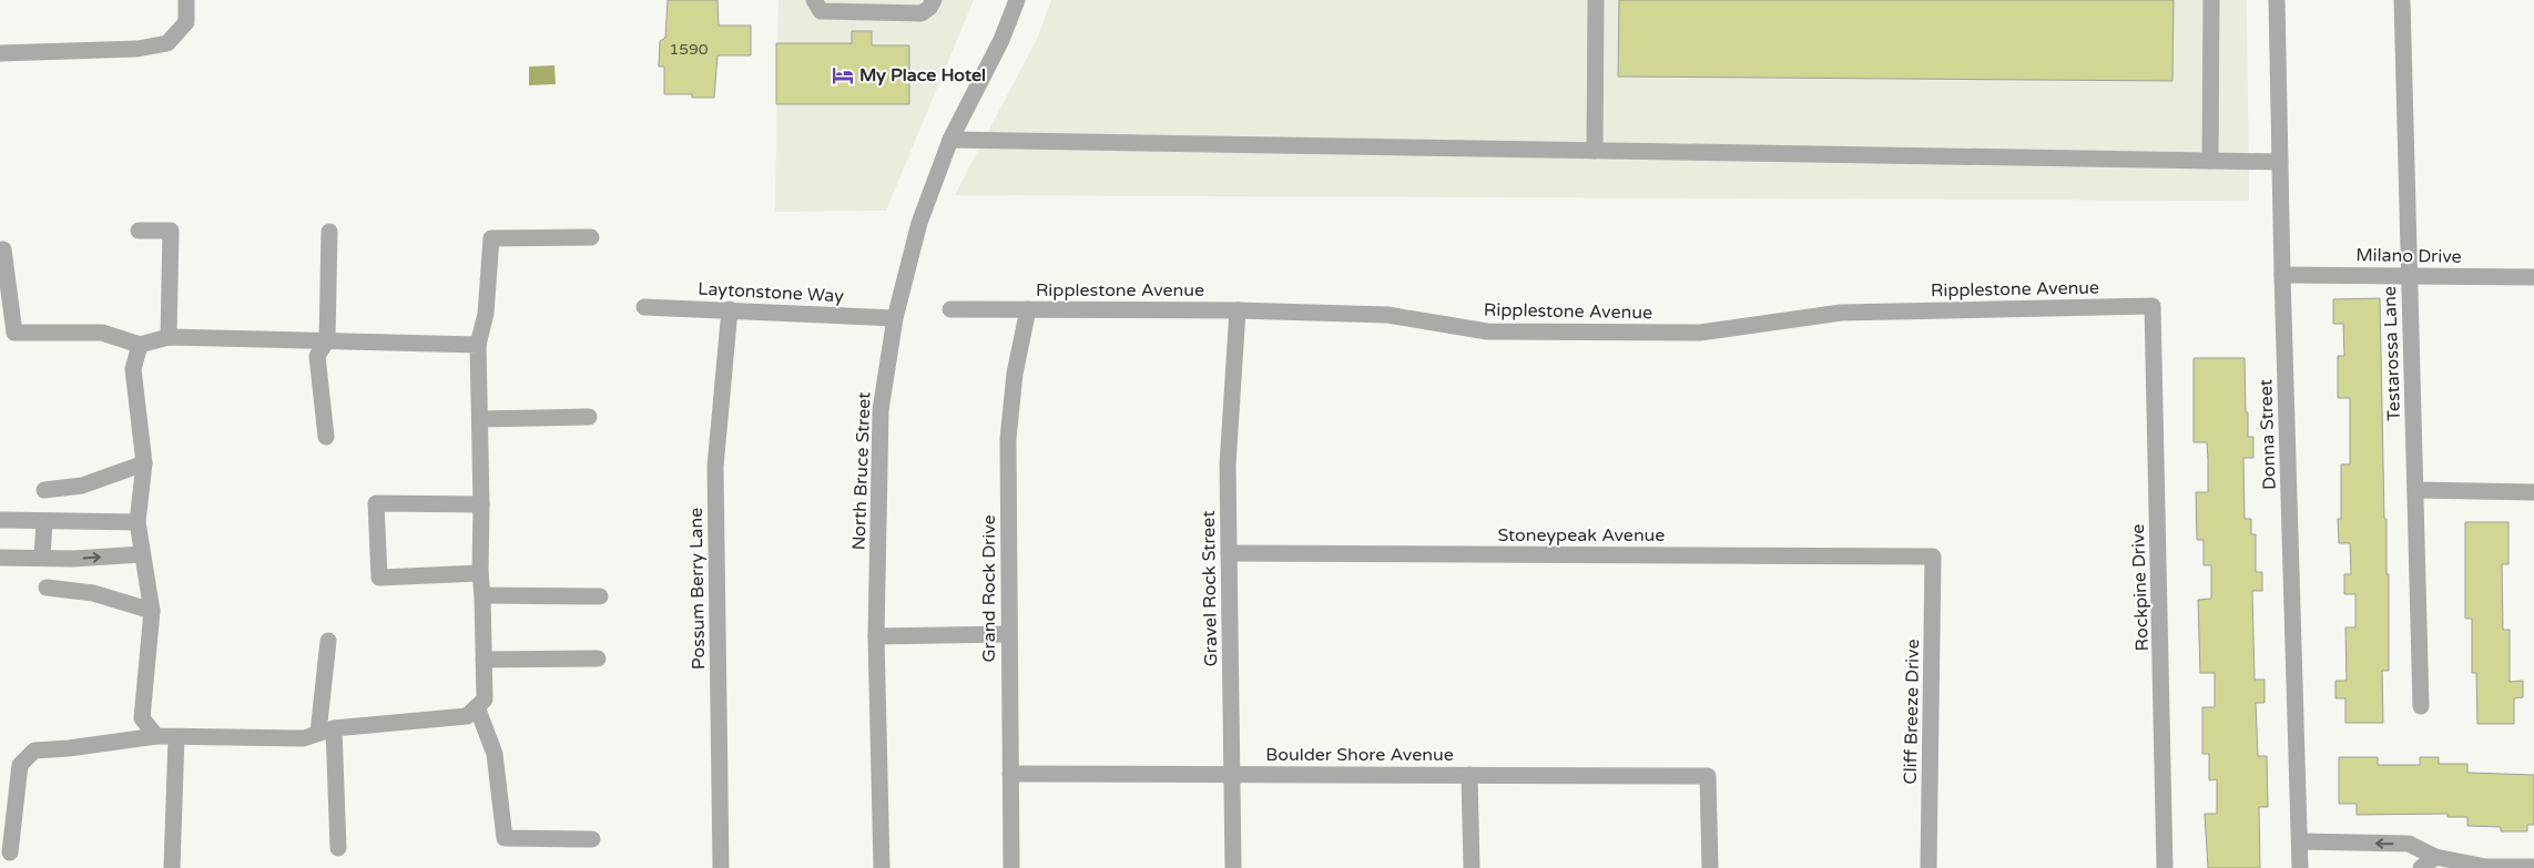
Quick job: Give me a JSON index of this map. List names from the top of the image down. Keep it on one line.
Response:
{"streets":{"street":["Milano Drive","Ripplestone Avenue","Laytonstone Way","Testarossa Lane","Donna Street","North Bruce Street","Stoneypeak Avenue","Rockpine Drive","Possum Berry Lane","Grand Rock Drive","Gravel Rock Street","Cliff Breeze Drive","Boulder Shore Avenue"]},"crossings":[["Milano Drive","Testarossa Lane"],["Milano Drive","Donna Street"],["Ripplestone Avenue","Rockpine Drive"],["Ripplestone Avenue","Grand Rock Drive"],["Ripplestone Avenue","Gravel Rock Street"],["Laytonstone Way","North Bruce Street"],["Laytonstone Way","Possum Berry Lane"],["Stoneypeak Avenue","Gravel Rock Street"],["Stoneypeak Avenue","Cliff Breeze Drive"],["Grand Rock Drive","Boulder Shore Avenue"],["Gravel Rock Street","Boulder Shore Avenue"]],"places":{"hotel":["My Place Hotel"]},"house_numbers":["1590"]}
